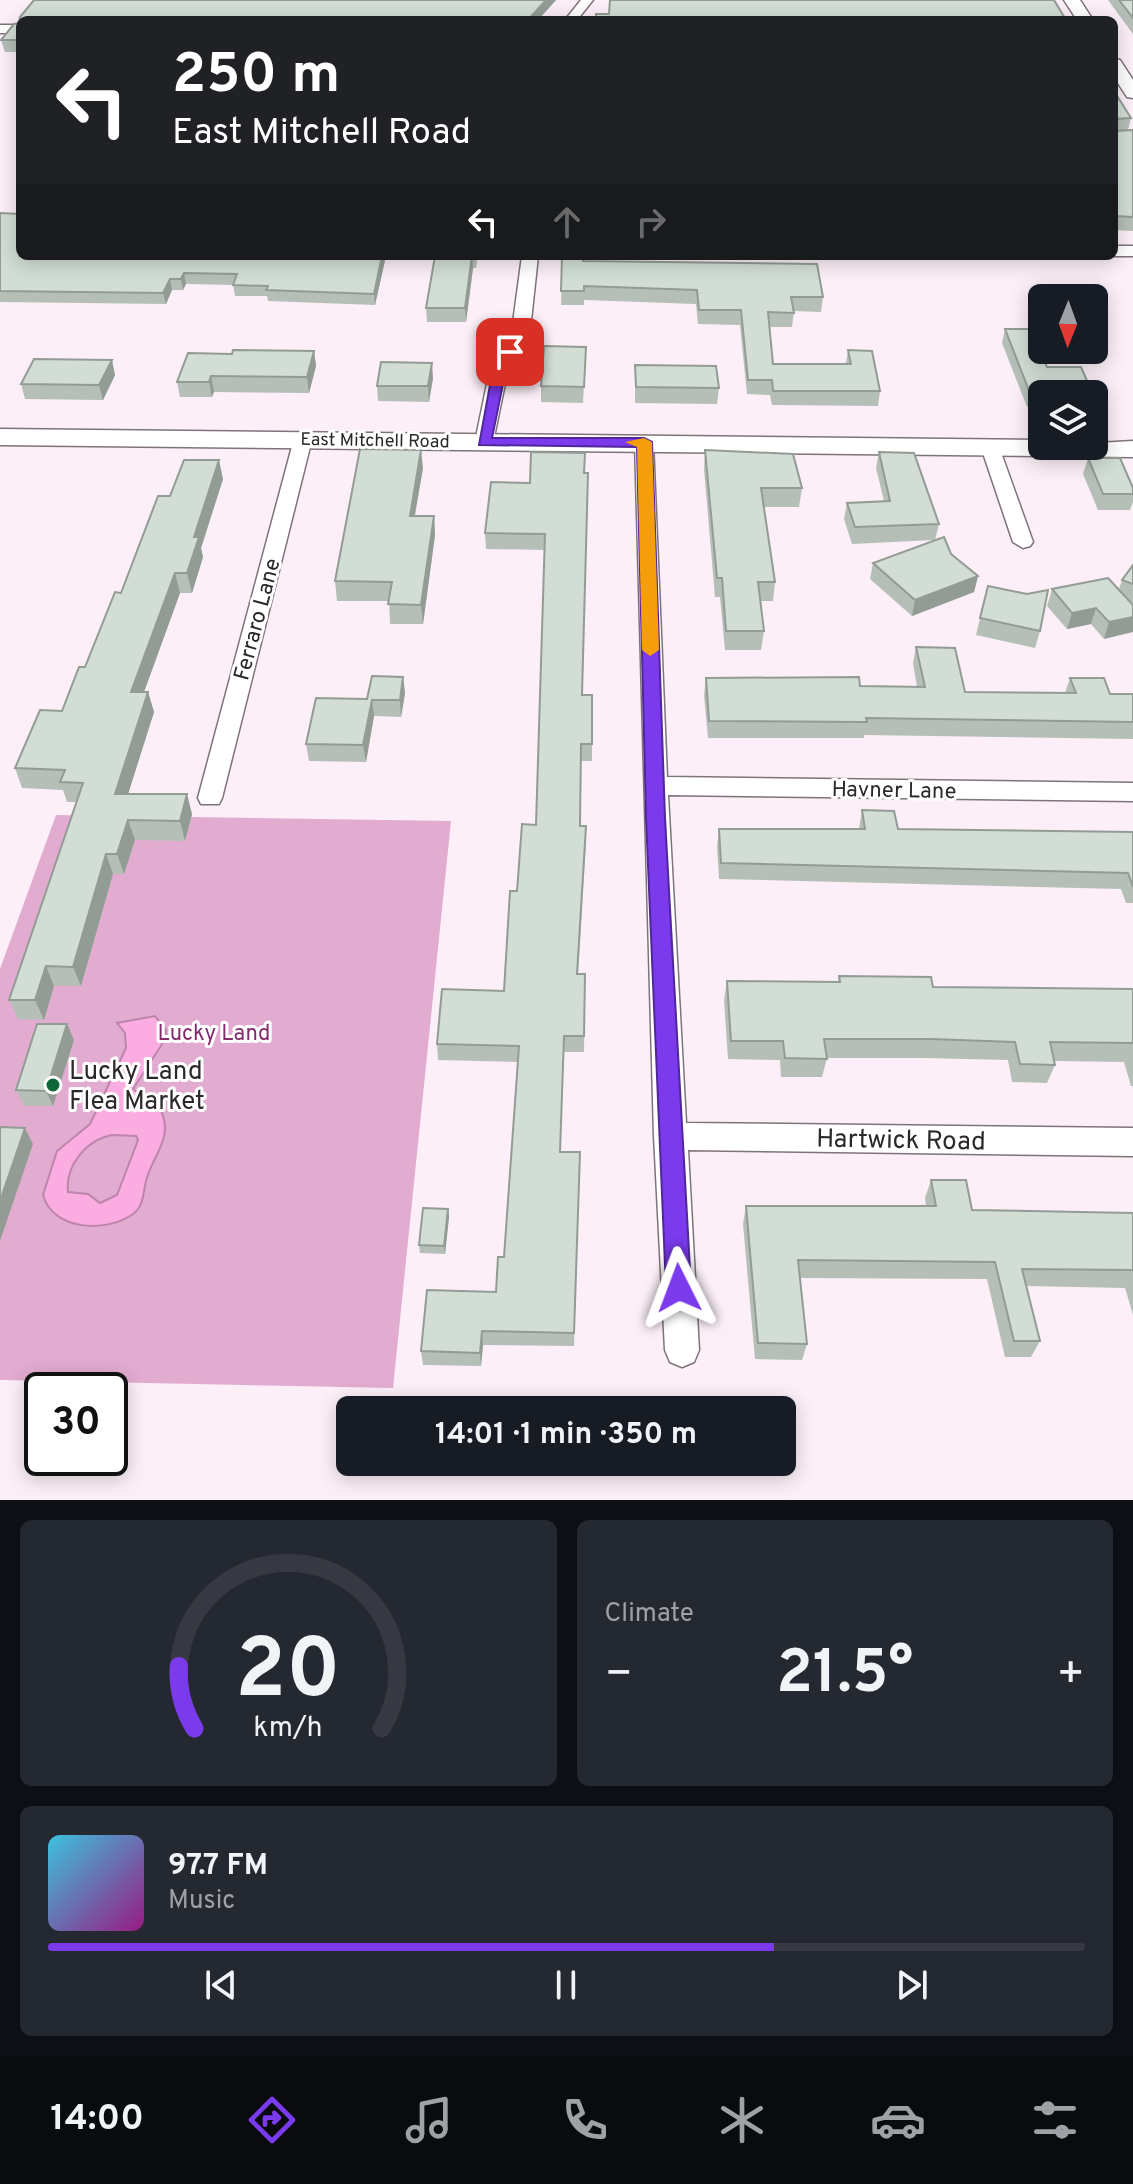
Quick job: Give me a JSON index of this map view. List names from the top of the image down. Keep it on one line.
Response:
{"streets":{"street":["East Mitchell Road","Ferraro Lane","Havner Lane","Hartwick Road"]},"crossings":[["East Mitchell Road","Ferraro Lane"]],"parks":["Lucky Land"],"places":["Lucky Land Flea Market"],"north":"bottom","page":{"turn":["250 m","East Mitchell Road"],"limit":"30","trip":"14:01 · 1 min · 350 m","tile":"Climate","heat":["−","21.5°","+"],"song":["97.7 FM","Music"],"tabs":"14:00","gauge":["20","km/h"]}}
